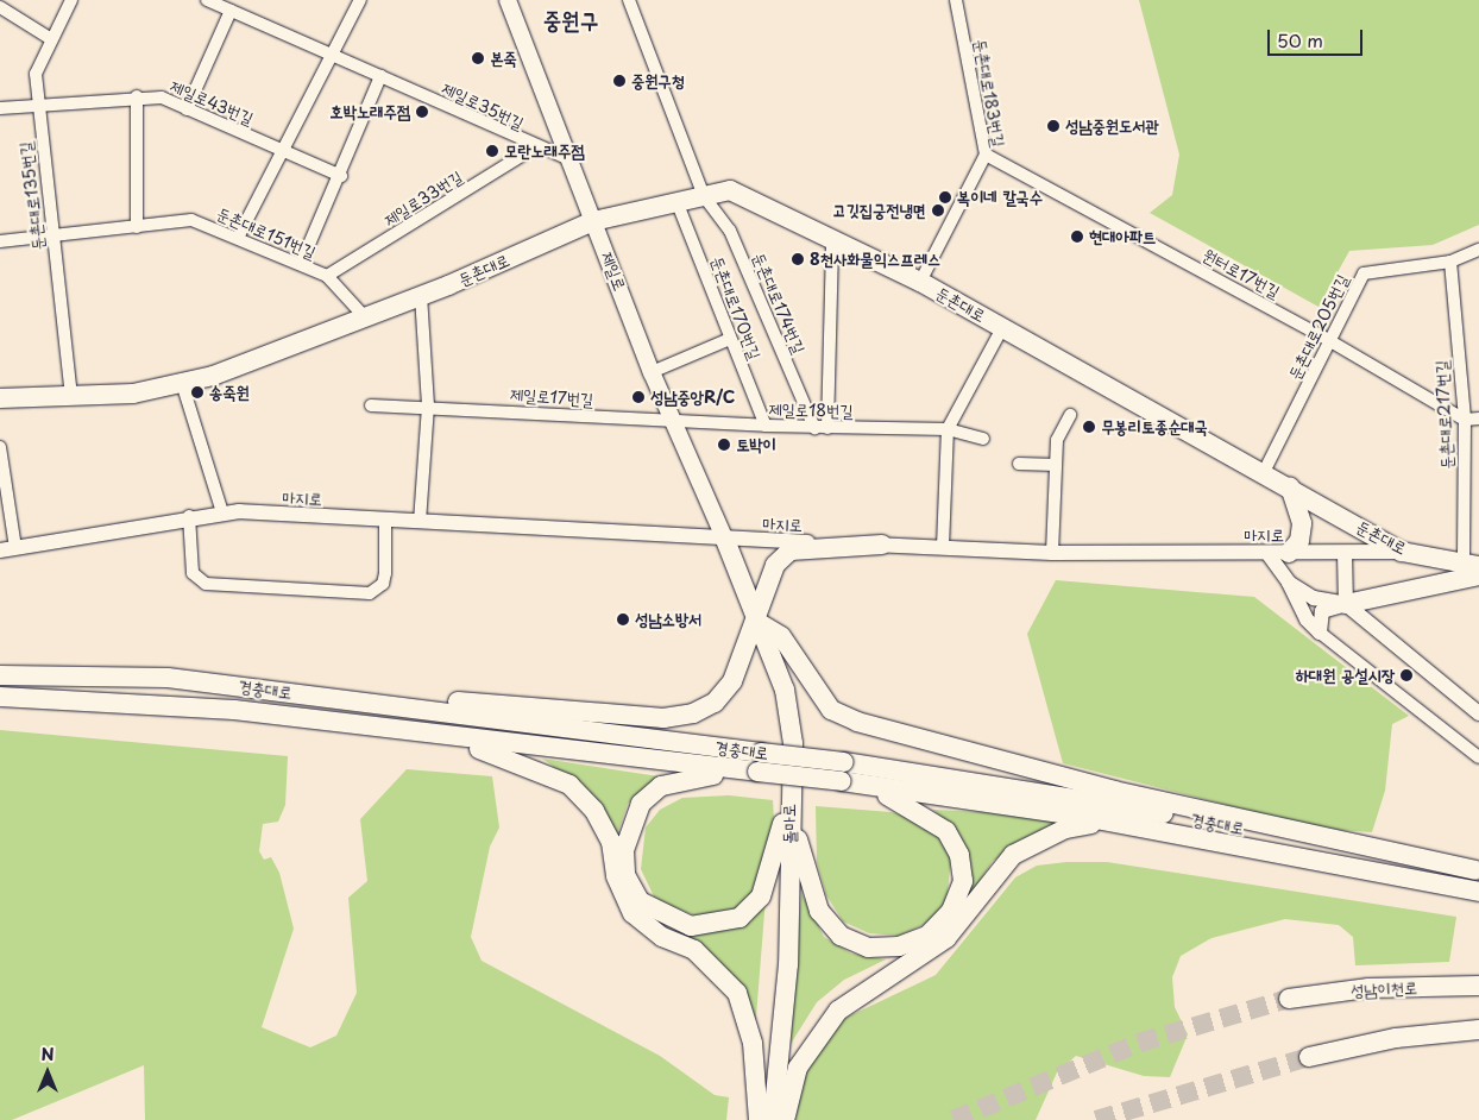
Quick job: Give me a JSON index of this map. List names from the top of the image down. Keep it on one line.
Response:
{"streets":{"main road":["둔촌대로","제일로","경충대로","돌마로","성남이천로"],"street":["둔촌대로183번길","제일로43번길","제일로35번길","둔촌대로135번길","제일로33번길","둔촌대로151번길","원터로17번길","둔촌대로174번길","둔촌대로170번길","둔촌대로205번길","제일로17번길","제일로18번길","둔촌대로217번길","마지로"]},"crossings":[["둔촌대로183번길","둔촌대로"],["둔촌대로183번길","원터로17번길"],["제일로43번길","둔촌대로135번길"],["제일로35번길","제일로33번길"],["제일로35번길","제일로"],["둔촌대로135번길","둔촌대로151번길"],["둔촌대로135번길","둔촌대로"],["제일로33번길","둔촌대로151번길"],["둔촌대로151번길","둔촌대로"],["둔촌대로","제일로"],["둔촌대로","둔촌대로174번길"],["둔촌대로","둔촌대로170번길"],["둔촌대로","둔촌대로205번길"],["둔촌대로","둔촌대로217번길"],["둔촌대로","마지로"],["제일로","제일로17번길"],["제일로","제일로18번길"],["제일로","마지로"],["제일로","돌마로"],["원터로17번길","둔촌대로205번길"],["원터로17번길","둔촌대로217번길"],["둔촌대로174번길","제일로18번길"],["둔촌대로170번길","제일로18번길"],["둔촌대로205번길","둔촌대로217번길"],["제일로17번길","제일로18번길"],["마지로","돌마로"]],"districts":["중원구"],"places":["본죽","중원구청","호박노래주점","성남중원도서관","모란노래주점","복이네 칼국수","고깃집궁전냉면","현대아파트","8천사화물익스프레스","송죽원","성남중앙R/C","무봉리토종순대국","토박이","성남소방서","하대원 공설시장"],"scale_bar":"50 m","north":"top"}
